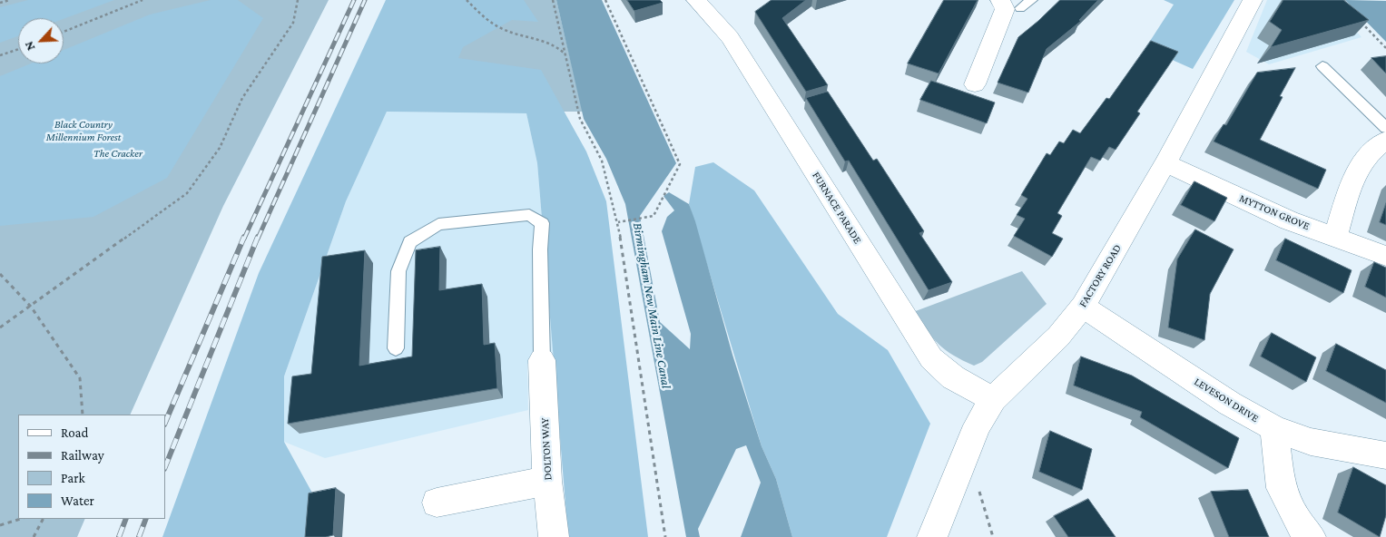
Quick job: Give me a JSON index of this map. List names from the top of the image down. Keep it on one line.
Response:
{"streets":{"street":["FURNACE PARADE","MYTTON GROVE","FACTORY ROAD","LEVESON DRIVE","DOLTON WAY"]},"crossings":[["FURNACE PARADE","FACTORY ROAD"],["MYTTON GROVE","FACTORY ROAD"],["FACTORY ROAD","LEVESON DRIVE"]],"water":["Birmingham New Main Line Canal"],"parks":["Black Country Millennium Forest","The Cracker"],"legend":["Road","Railway","Park","Water"],"north":"bottom left"}
